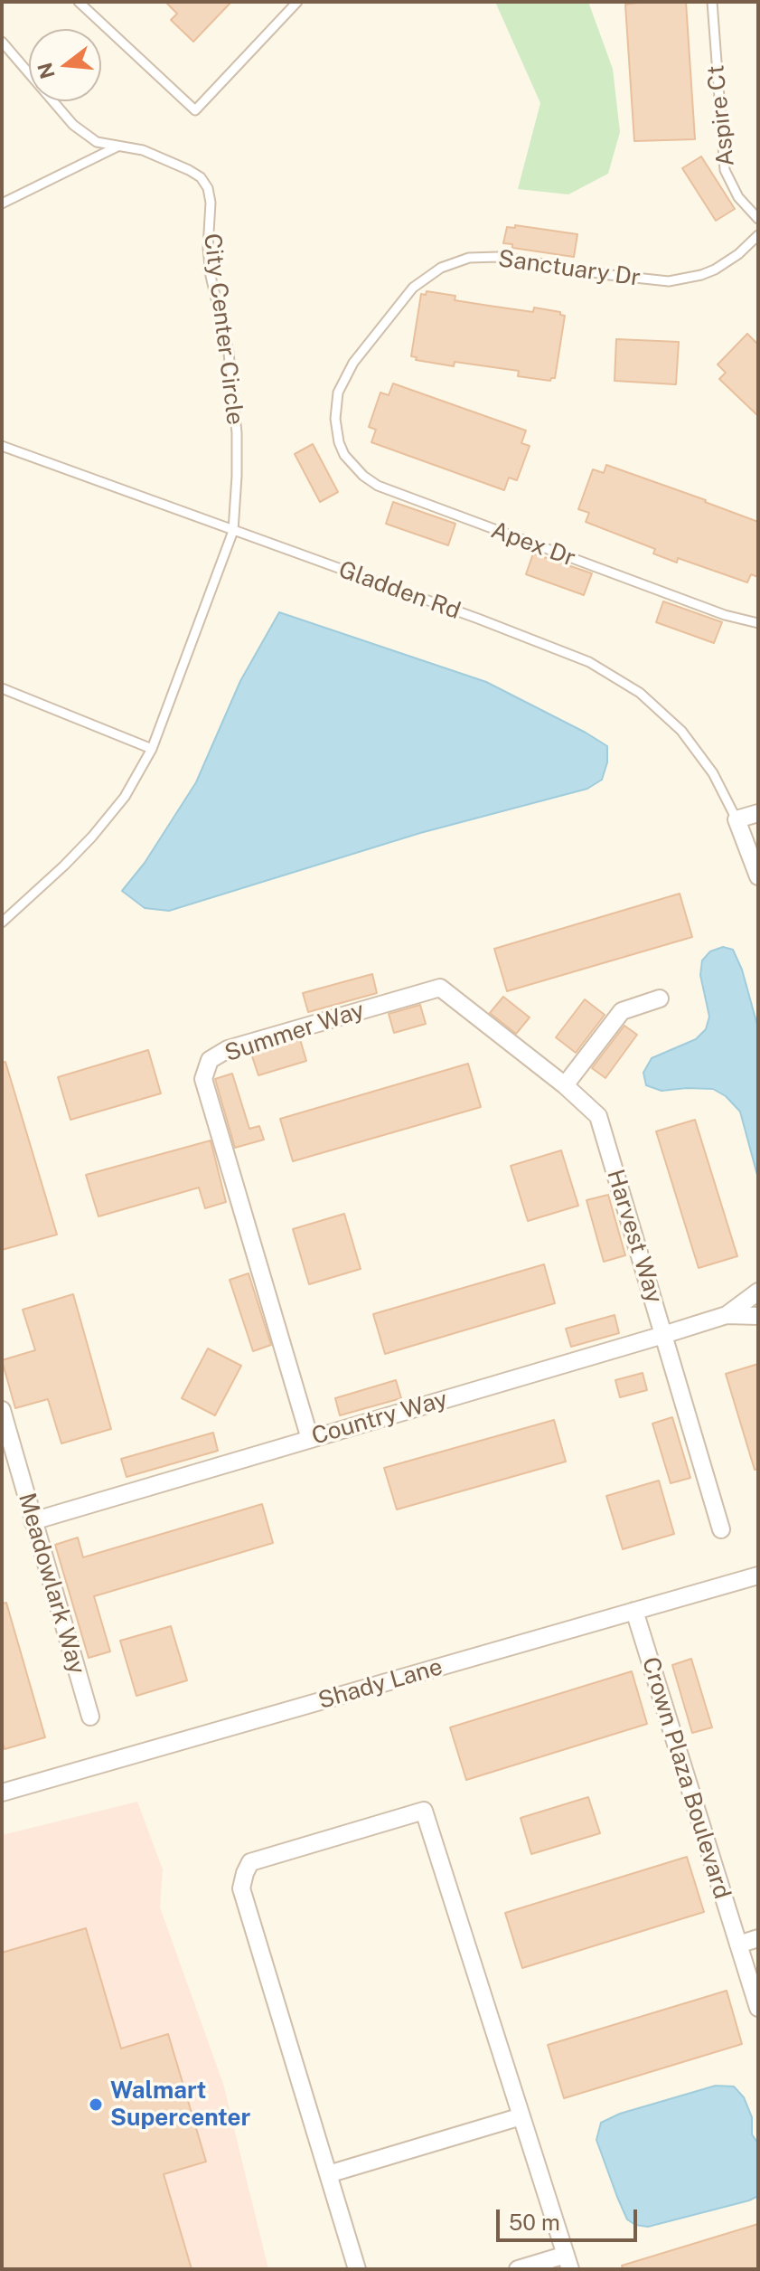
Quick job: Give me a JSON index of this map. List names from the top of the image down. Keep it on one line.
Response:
{"streets":{"street":["Summer Way","Harvest Way","Country Way","Meadowlark Way","Shady Lane","Crown Plaza Boulevard"],"lane":["Aspire Ct","Sanctuary Dr","City Center Circle","Apex Dr","Gladden Rd"]},"crossings":[["Sanctuary Dr","Apex Dr"],["City Center Circle","Gladden Rd"],["Summer Way","Harvest Way"],["Summer Way","Country Way"],["Harvest Way","Country Way"],["Country Way","Meadowlark Way"],["Shady Lane","Crown Plaza Boulevard"]],"places":["Walmart Supercenter"],"scale_bar":"50 m","north":"left"}
